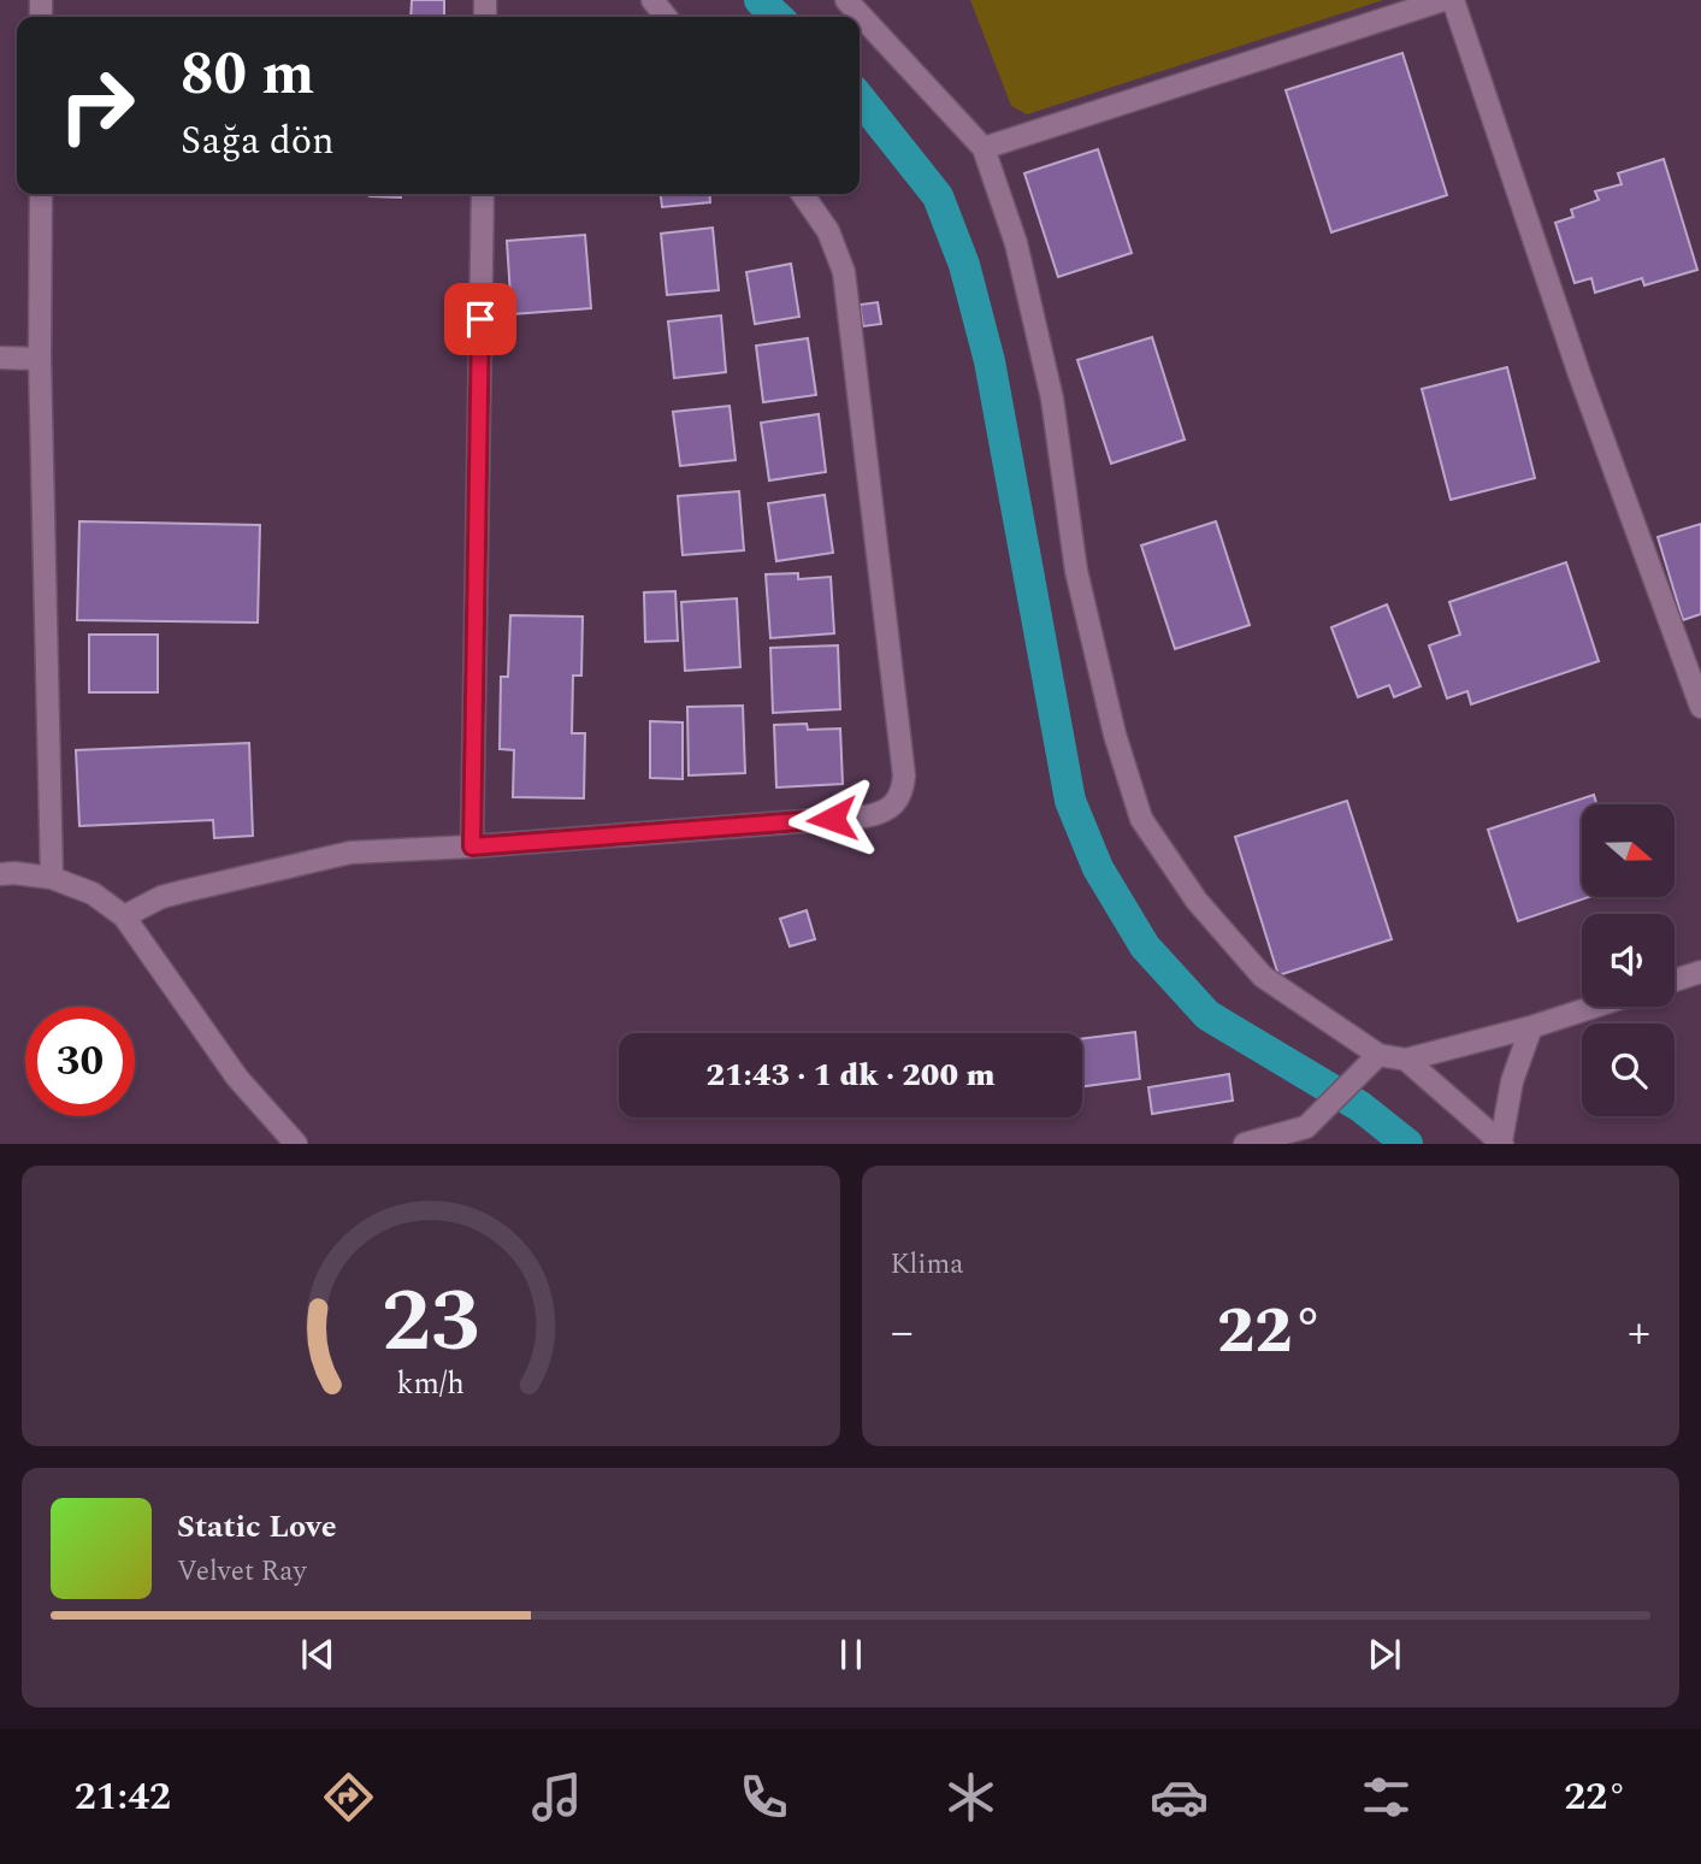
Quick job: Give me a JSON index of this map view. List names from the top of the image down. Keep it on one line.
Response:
{"north":"right","page":{"turn":["80 m","Sağa dön"],"limit":"30","trip":"21:43 · 1 dk · 200 m","tile":"Klima","heat":["−","22°","+"],"song":["Static Love","Velvet Ray"],"tabs":["21:42","22°"],"gauge":["23","km/h"]}}
